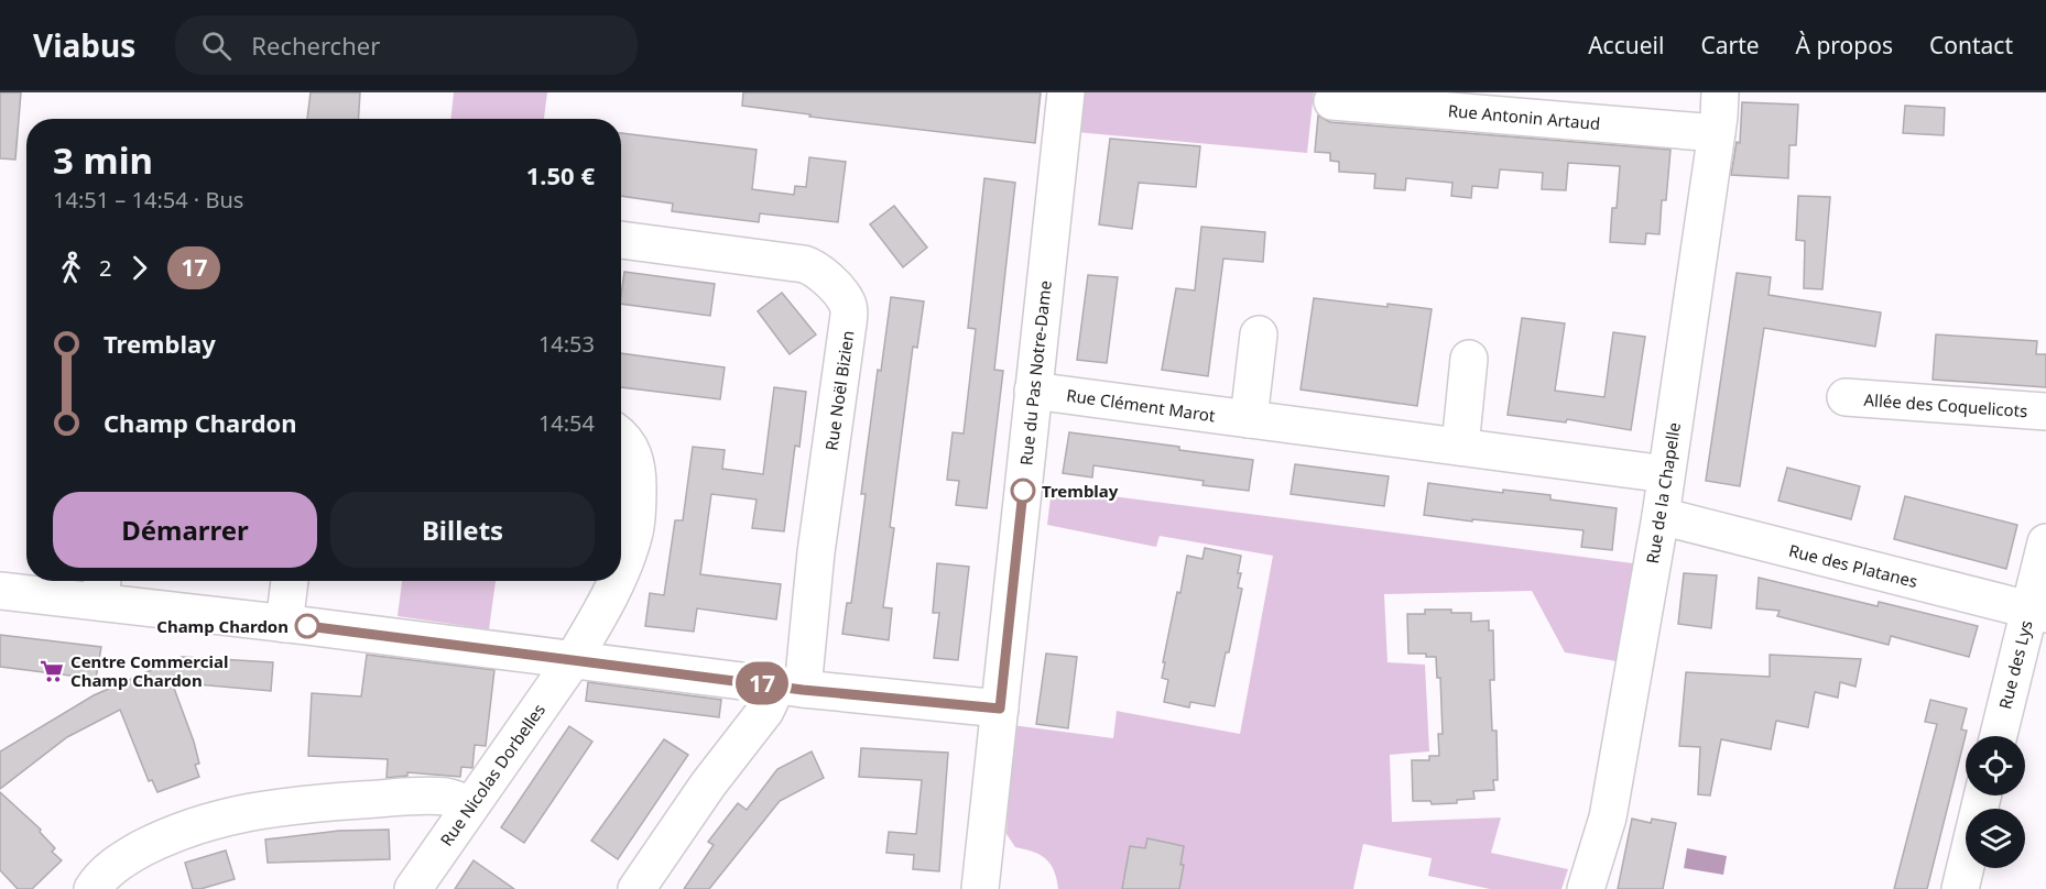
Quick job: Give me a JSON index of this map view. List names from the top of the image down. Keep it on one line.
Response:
{"streets":{"street":["Rue Antonin Artaud","Rue du Pas Notre-Dame","Rue Noël Bizien","Rue Clément Marot","Allée des Coquelicots","Rue de la Chapelle","Rue des Platanes","Rue des Lys","Rue Nicolas Dorbelles"]},"crossings":[["Rue Antonin Artaud","Rue de la Chapelle"],["Rue du Pas Notre-Dame","Rue Clément Marot"],["Rue Clément Marot","Rue de la Chapelle"],["Rue de la Chapelle","Rue des Platanes"],["Rue des Platanes","Rue des Lys"]],"places":{"other":["Tremblay","Champ Chardon"],"supermarket":["Centre Commercial Champ Chardon"]},"lines":["bus line 17"],"page":{"header":"Viabus","search":"Rechercher","nav":["Accueil","Carte","À propos","Contact"],"on_map":"17","heading":["3 min","14:51 – 14:54 · Bus","1.50 €"],"legs":["2","17"],"list":[{"name":"Tremblay","value":"14:53"},{"name":"Champ Chardon","value":"14:54"}],"buttons":["Démarrer","Billets"]}}
